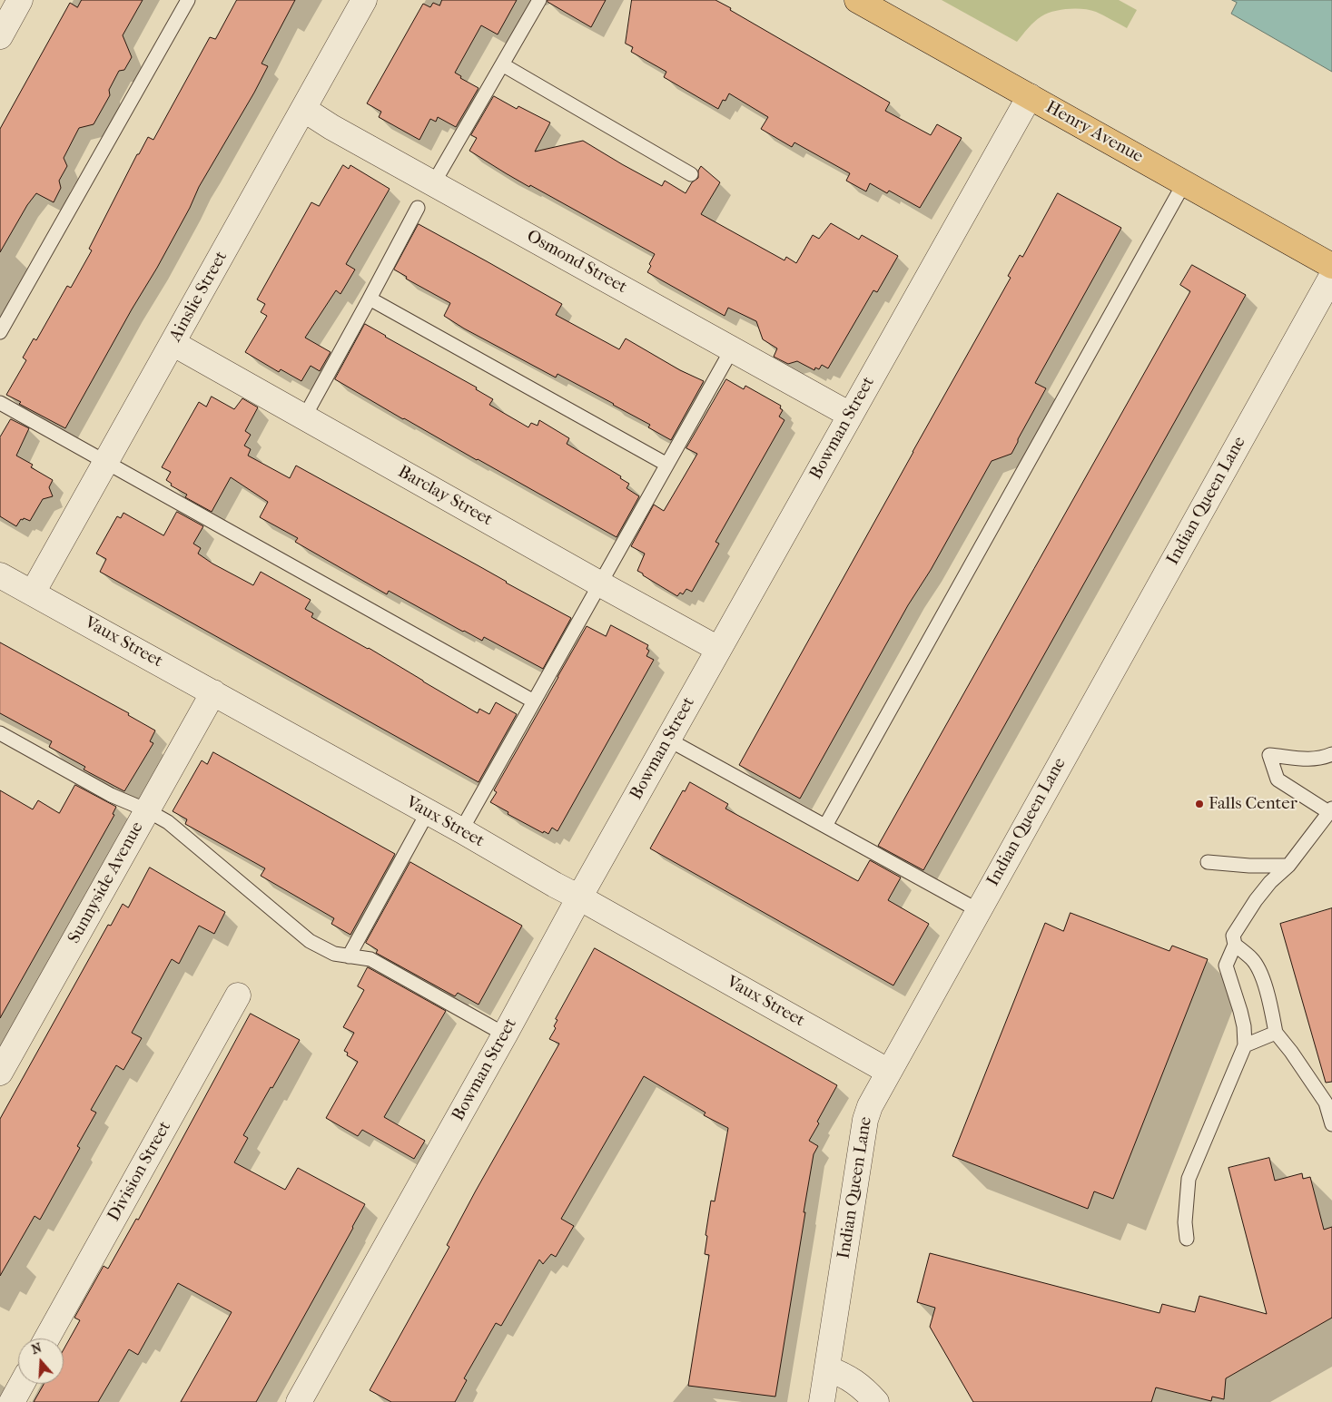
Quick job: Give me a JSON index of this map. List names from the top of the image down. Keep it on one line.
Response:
{"streets":{"main road":["Henry Avenue"],"street":["Osmond Street","Ainslie Street","Bowman Street","Barclay Street","Indian Queen Lane","Vaux Street","Sunnyside Avenue","Division Street"]},"crossings":[["Henry Avenue","Bowman Street"],["Osmond Street","Ainslie Street"],["Osmond Street","Bowman Street"],["Ainslie Street","Barclay Street"],["Ainslie Street","Vaux Street"],["Bowman Street","Barclay Street"],["Bowman Street","Vaux Street"],["Indian Queen Lane","Vaux Street"],["Vaux Street","Sunnyside Avenue"]],"places":["Falls Center"],"north":"top"}
